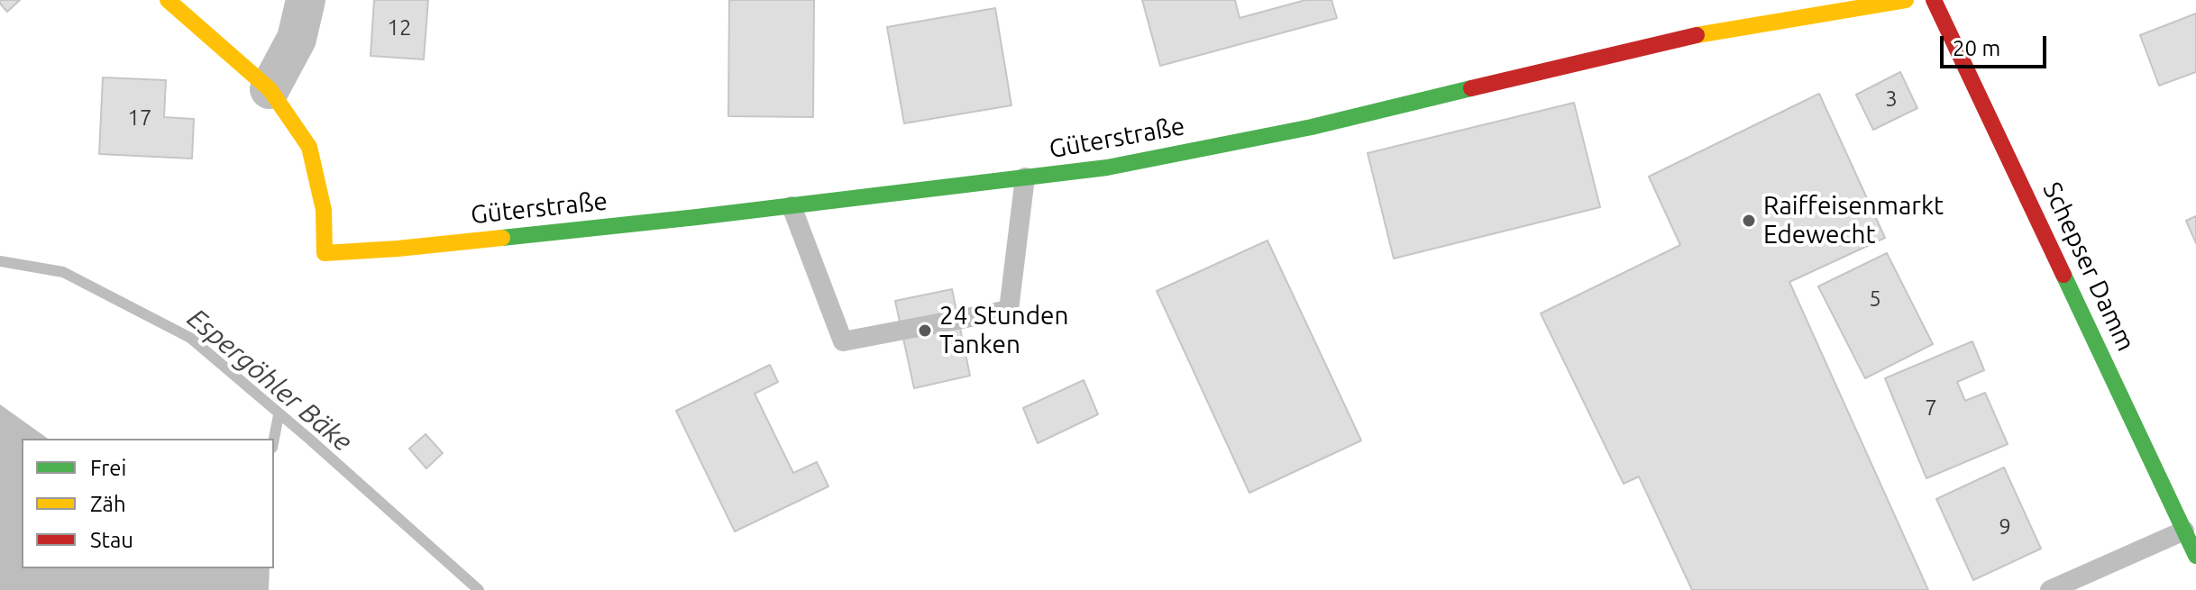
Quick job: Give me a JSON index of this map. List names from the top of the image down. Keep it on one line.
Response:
{"streets":{"street":["Güterstraße","Schepser Damm"]},"water":["Espergöhler Bäke"],"places":["Raiffeisenmarkt Edewecht","24 Stunden Tanken"],"house_numbers":["12","3","17","5","7","9"],"legend":["Frei","Zäh","Stau"],"scale_bar":"20 m"}
